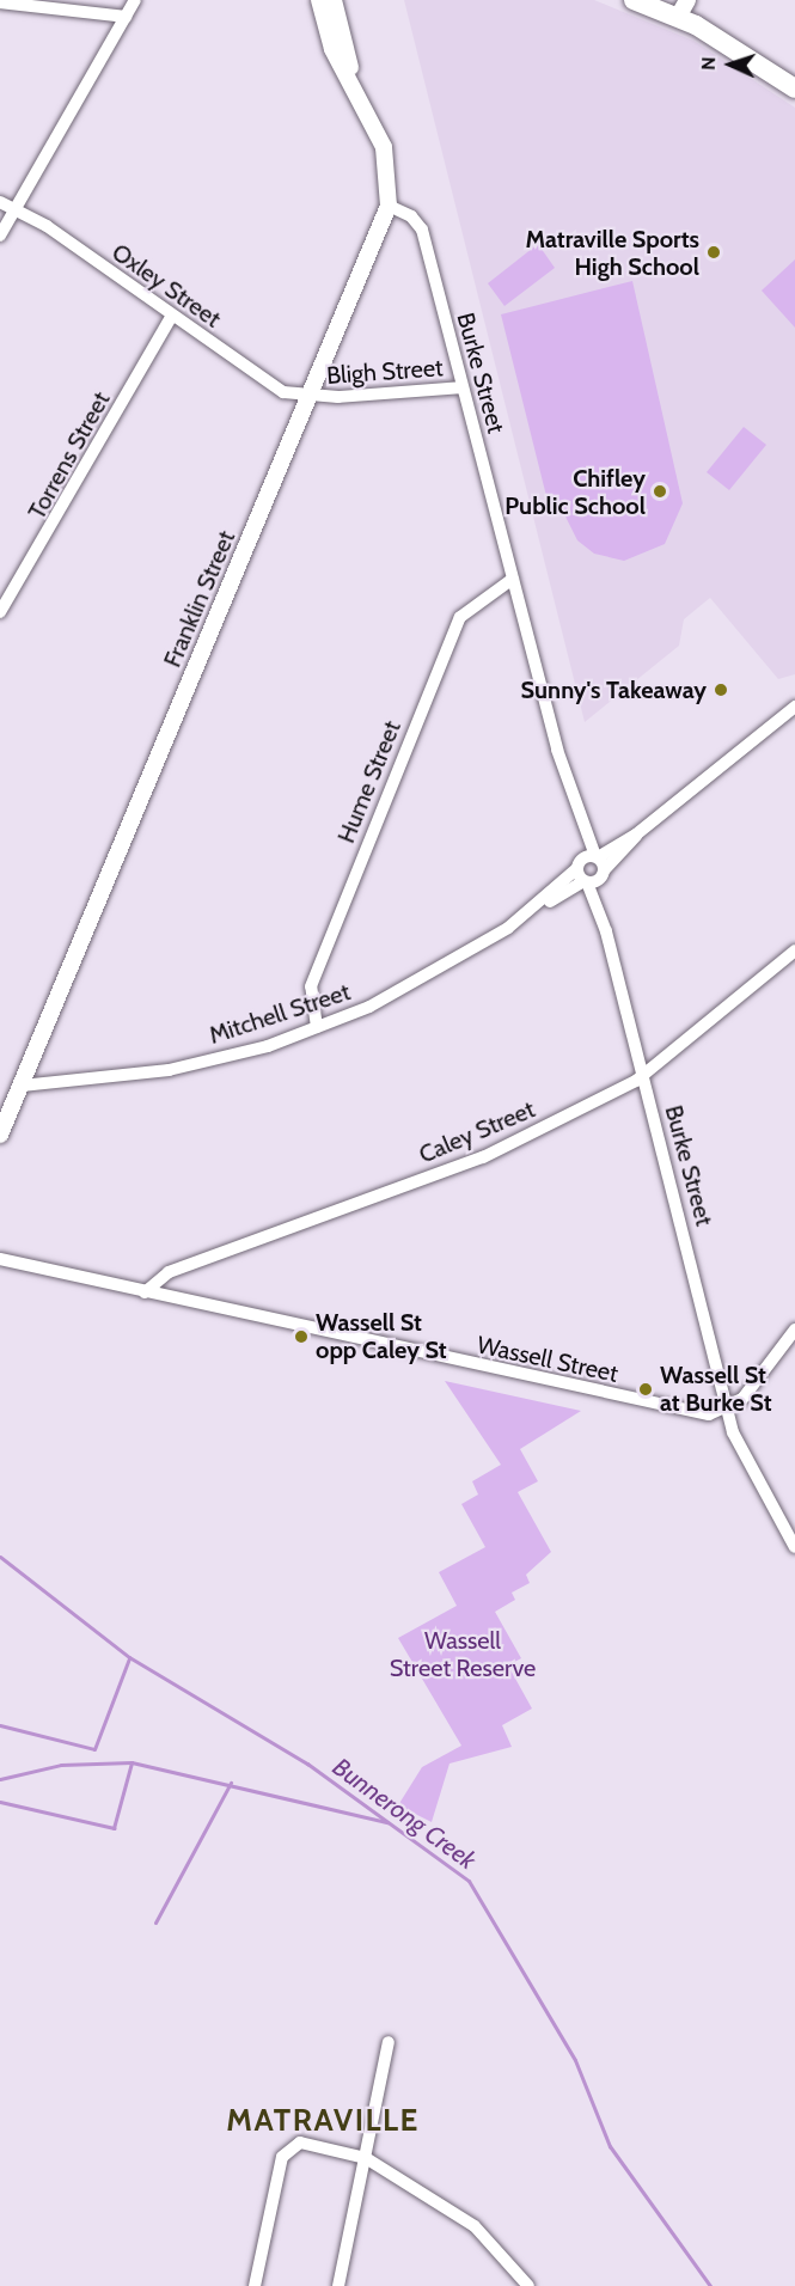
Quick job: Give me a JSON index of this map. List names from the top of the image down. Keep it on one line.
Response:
{"streets":{"street":["Oxley Street","Bligh Street","Burke Street","Torrens Street","Franklin Street","Hume Street","Mitchell Street","Caley Street","Wassell Street"]},"crossings":[["Oxley Street","Bligh Street"],["Oxley Street","Torrens Street"],["Oxley Street","Franklin Street"],["Bligh Street","Burke Street"],["Bligh Street","Franklin Street"],["Burke Street","Franklin Street"],["Burke Street","Hume Street"],["Burke Street","Mitchell Street"],["Burke Street","Caley Street"],["Burke Street","Wassell Street"],["Franklin Street","Mitchell Street"],["Hume Street","Mitchell Street"],["Caley Street","Wassell Street"]],"districts":["MATRAVILLE"],"water":["Bunnerong Creek"],"parks":["Wassell Street Reserve"],"places":["Matraville Sports High School","Chifley Public School","Sunny's Takeaway","Wassell St opp Caley St","Wassell St at Burke St"],"north":"left"}
